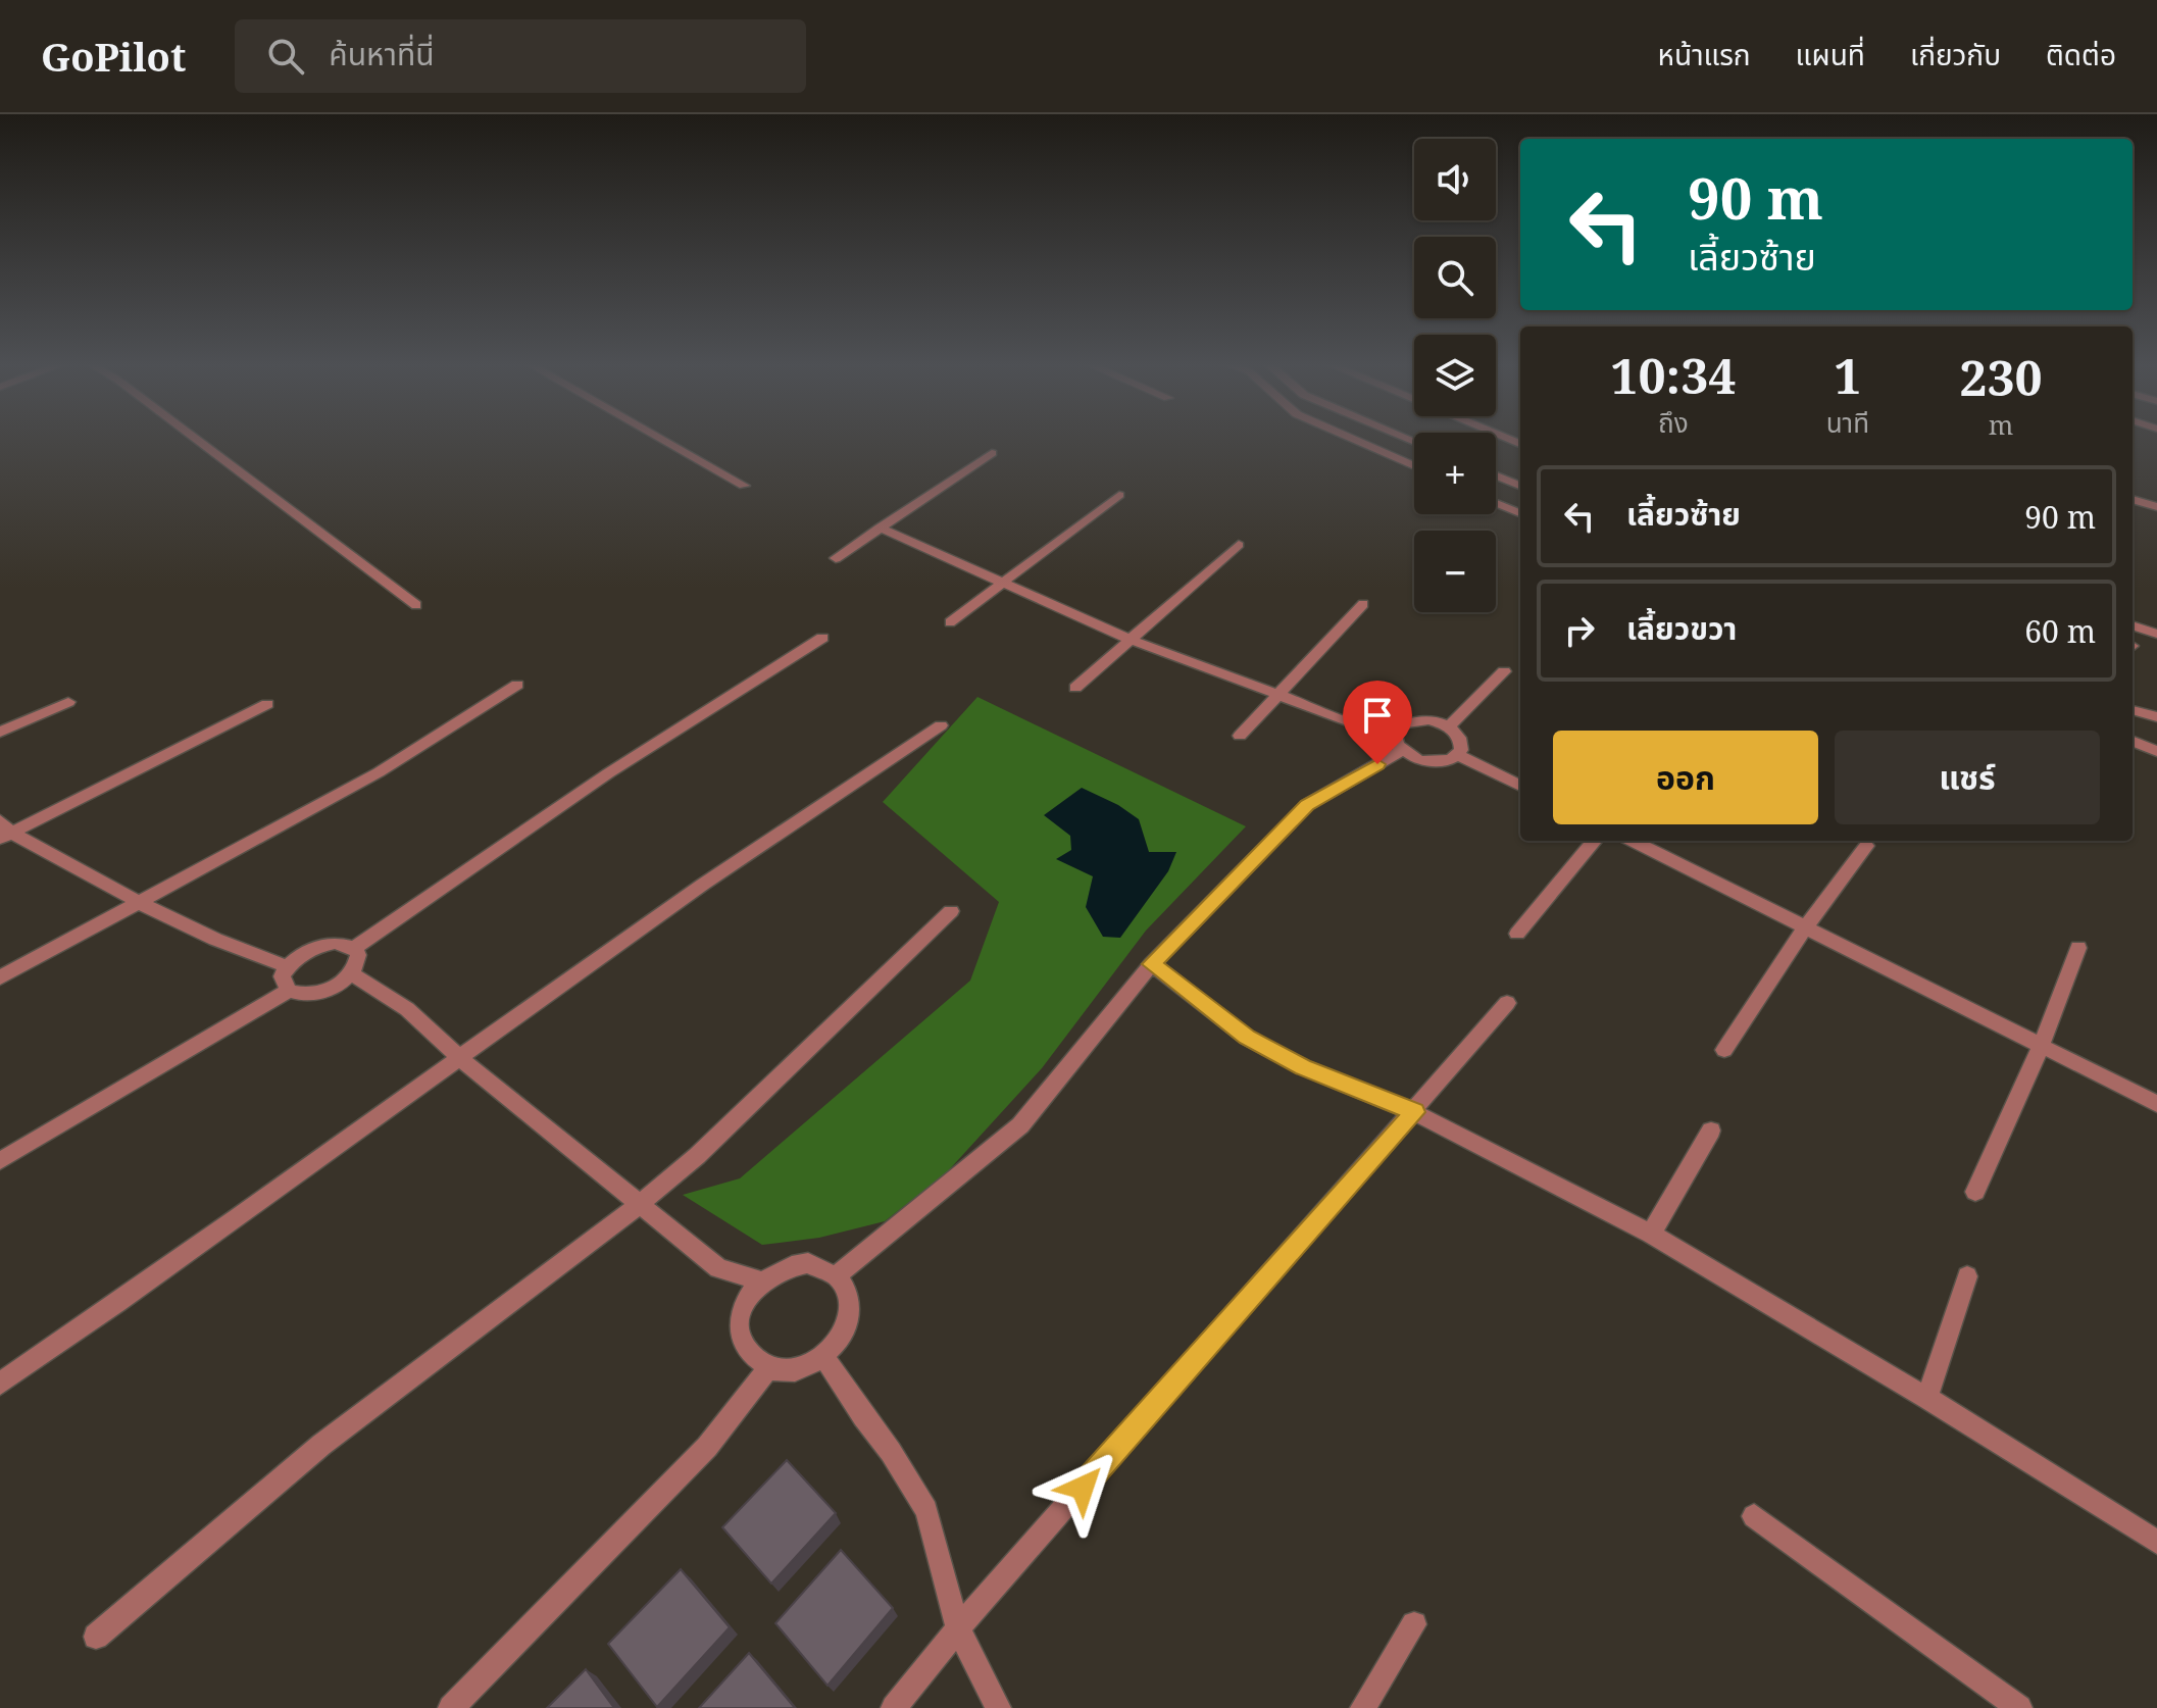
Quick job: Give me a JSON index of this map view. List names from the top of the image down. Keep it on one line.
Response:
{"page":{"header":"GoPilot","search":"ค้นหาที่นี่","nav":["หน้าแรก","แผนที่","เกี่ยวกับ","ติดต่อ"],"map_buttons":["+","−"],"turn":["90 m","เลี้ยวซ้าย"],"eta":["10:34","ถึง","1","นาที","230","m"],"list":[{"name":"เลี้ยวซ้าย","value":"90 m"},{"name":"เลี้ยวขวา","value":"60 m"}],"buttons":["ออก","แชร์"]}}
